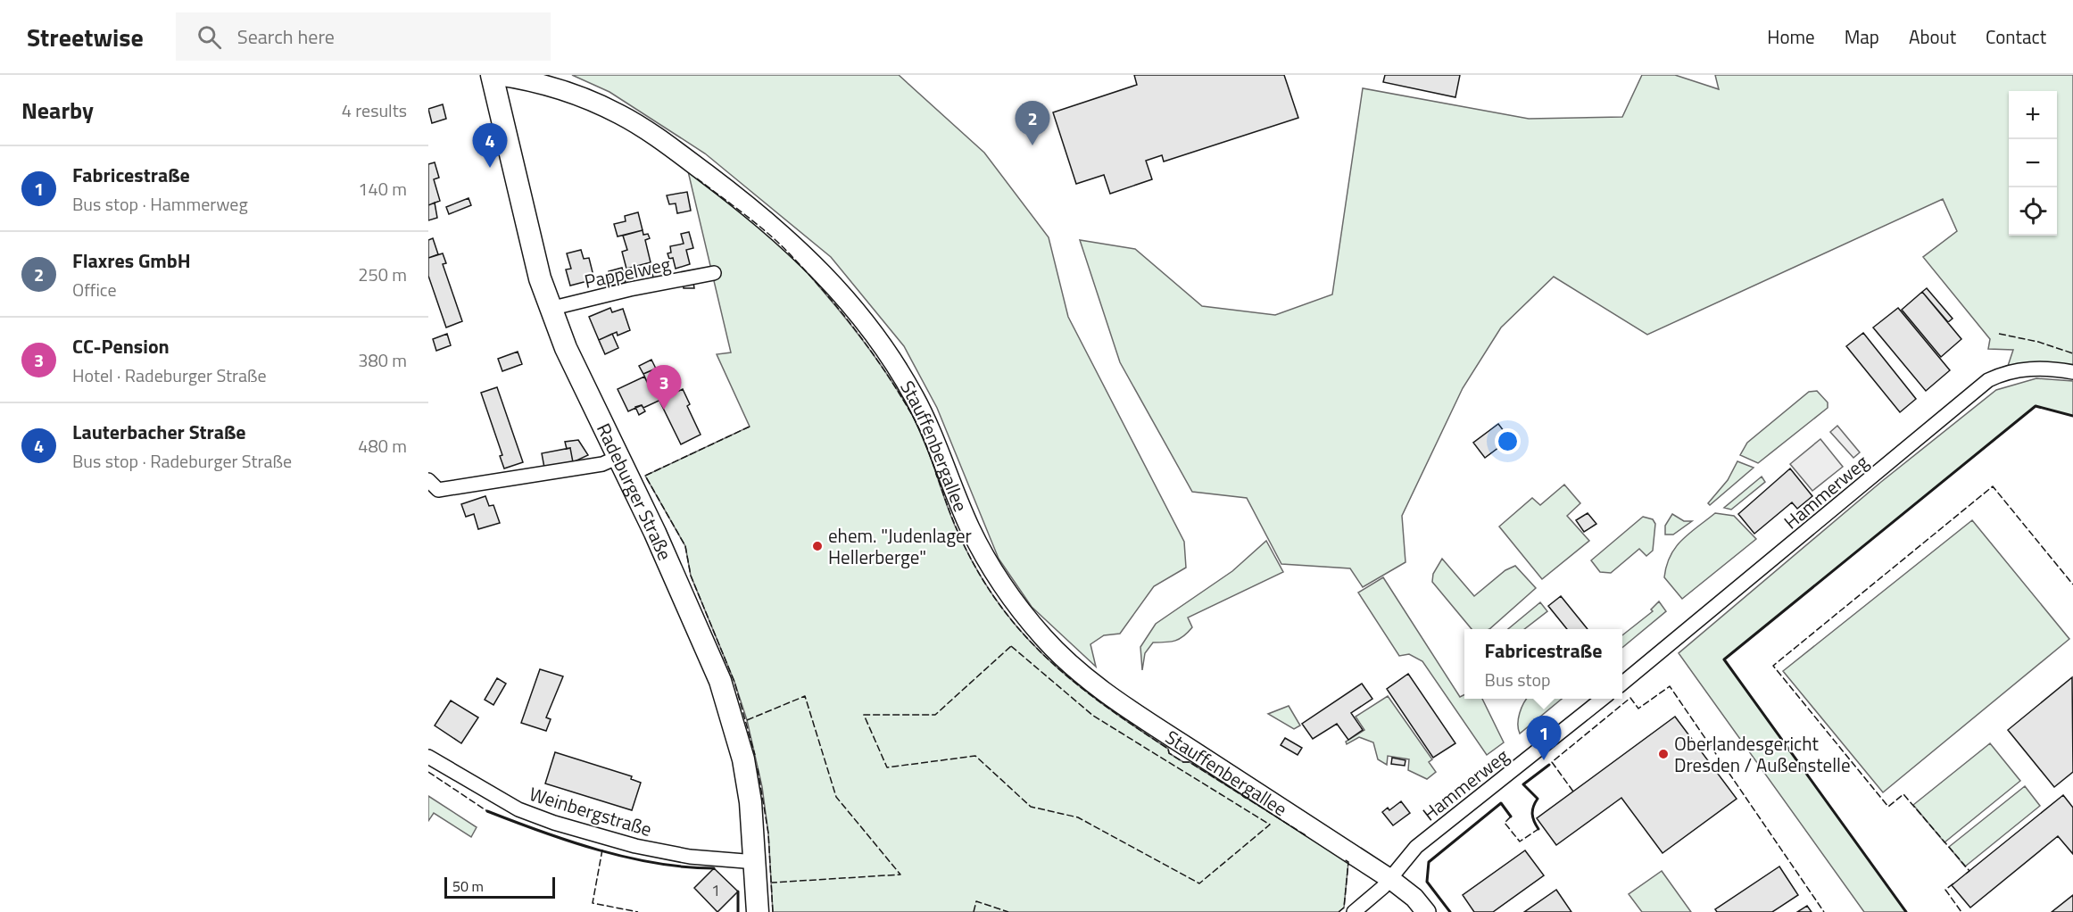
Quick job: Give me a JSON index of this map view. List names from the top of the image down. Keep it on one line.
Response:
{"streets":{"main road":["Stauffenbergallee","Radeburger Straße"],"street":["Pappelweg","Hammerweg","Weinbergstraße"]},"crossings":[["Pappelweg","Radeburger Straße"],["Stauffenbergallee","Radeburger Straße"],["Stauffenbergallee","Hammerweg"],["Radeburger Straße","Weinbergstraße"]],"places":["ehem. \"Judenlager Hellerberge\"","Oberlandesgericht Dresden / Außenstelle"],"house_numbers":["1"],"scale_bar":"50 m","page":{"header":"Streetwise","search":"Search here","nav":["Home","Map","About","Contact"],"heading":["Nearby","4 results"],"map_buttons":["+","−"],"pins":["2","4","3","1"],"list":[{"mark":"1","name":"Fabricestraße","note":"Bus stop · Hammerweg","value":"140 m"},{"mark":"2","name":"Flaxres GmbH","note":"Office","value":"250 m"},{"mark":"3","name":"CC-Pension","note":"Hotel · Radeburger Straße","value":"380 m"},{"mark":"4","name":"Lauterbacher Straße","note":"Bus stop · Radeburger Straße","value":"480 m"}],"popup":["Fabricestraße","Bus stop"],"scale":"50 m"}}
